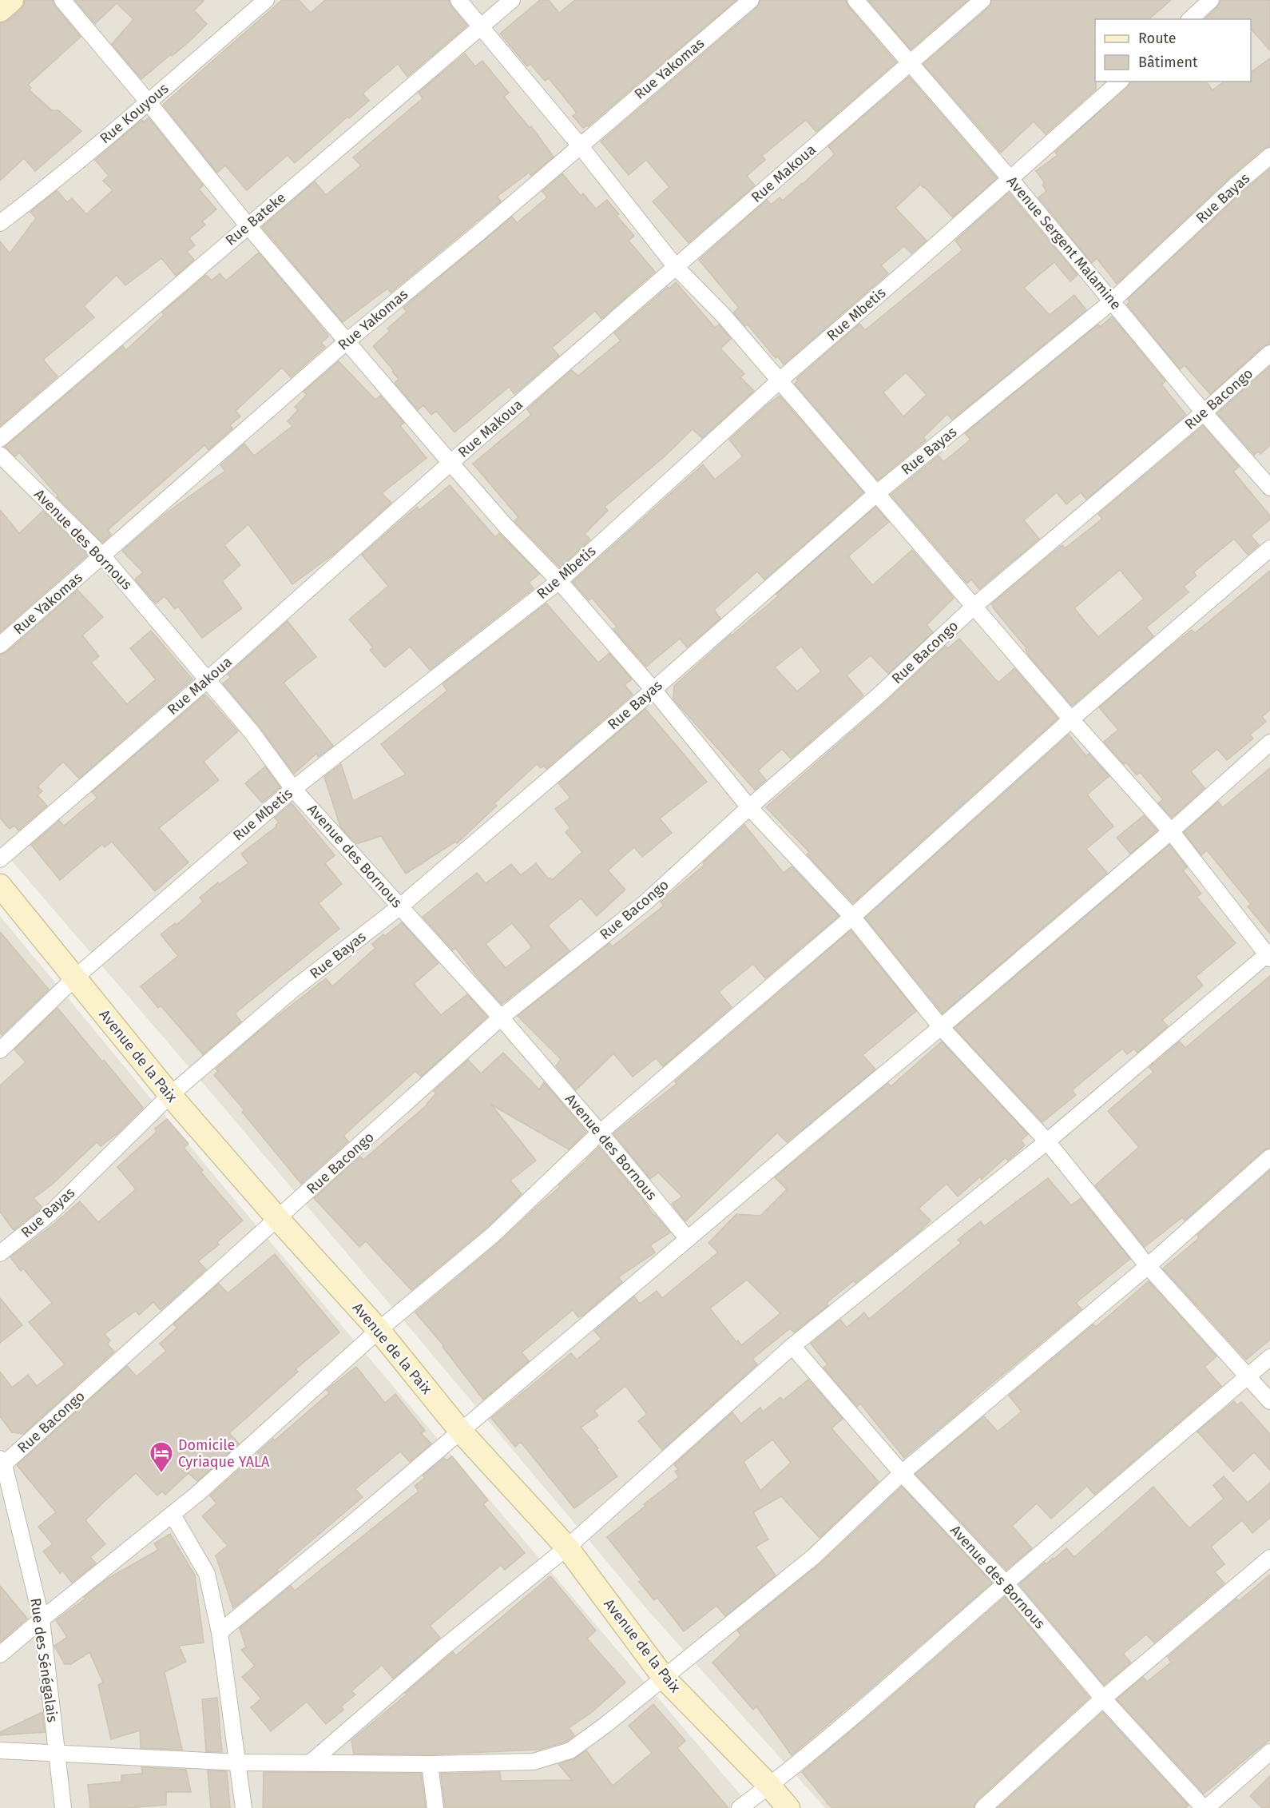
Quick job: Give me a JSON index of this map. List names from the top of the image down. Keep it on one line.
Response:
{"streets":{"main road":["Avenue de la Paix"],"street":["Rue Yakomas","Rue Kouyous","Rue Makoua","Rue Bayas","Rue Bateke","Avenue Sergent Malamine","Rue Mbetis","Rue Bacongo","Avenue des Bornous","Rue des Sénégalais"]},"crossings":[["Rue Yakomas","Avenue des Bornous"],["Rue Makoua","Avenue Sergent Malamine"],["Rue Makoua","Avenue des Bornous"],["Rue Bayas","Avenue Sergent Malamine"],["Rue Bayas","Avenue des Bornous"],["Rue Bayas","Avenue de la Paix"],["Avenue Sergent Malamine","Rue Mbetis"],["Avenue Sergent Malamine","Rue Bacongo"],["Rue Mbetis","Avenue des Bornous"],["Rue Mbetis","Avenue de la Paix"],["Rue Bacongo","Avenue des Bornous"],["Rue Bacongo","Avenue de la Paix"],["Rue Bacongo","Rue des Sénégalais"]],"places":{"hotel":["Domicile Cyriaque YALA"]},"legend":["Route","Bâtiment"]}
